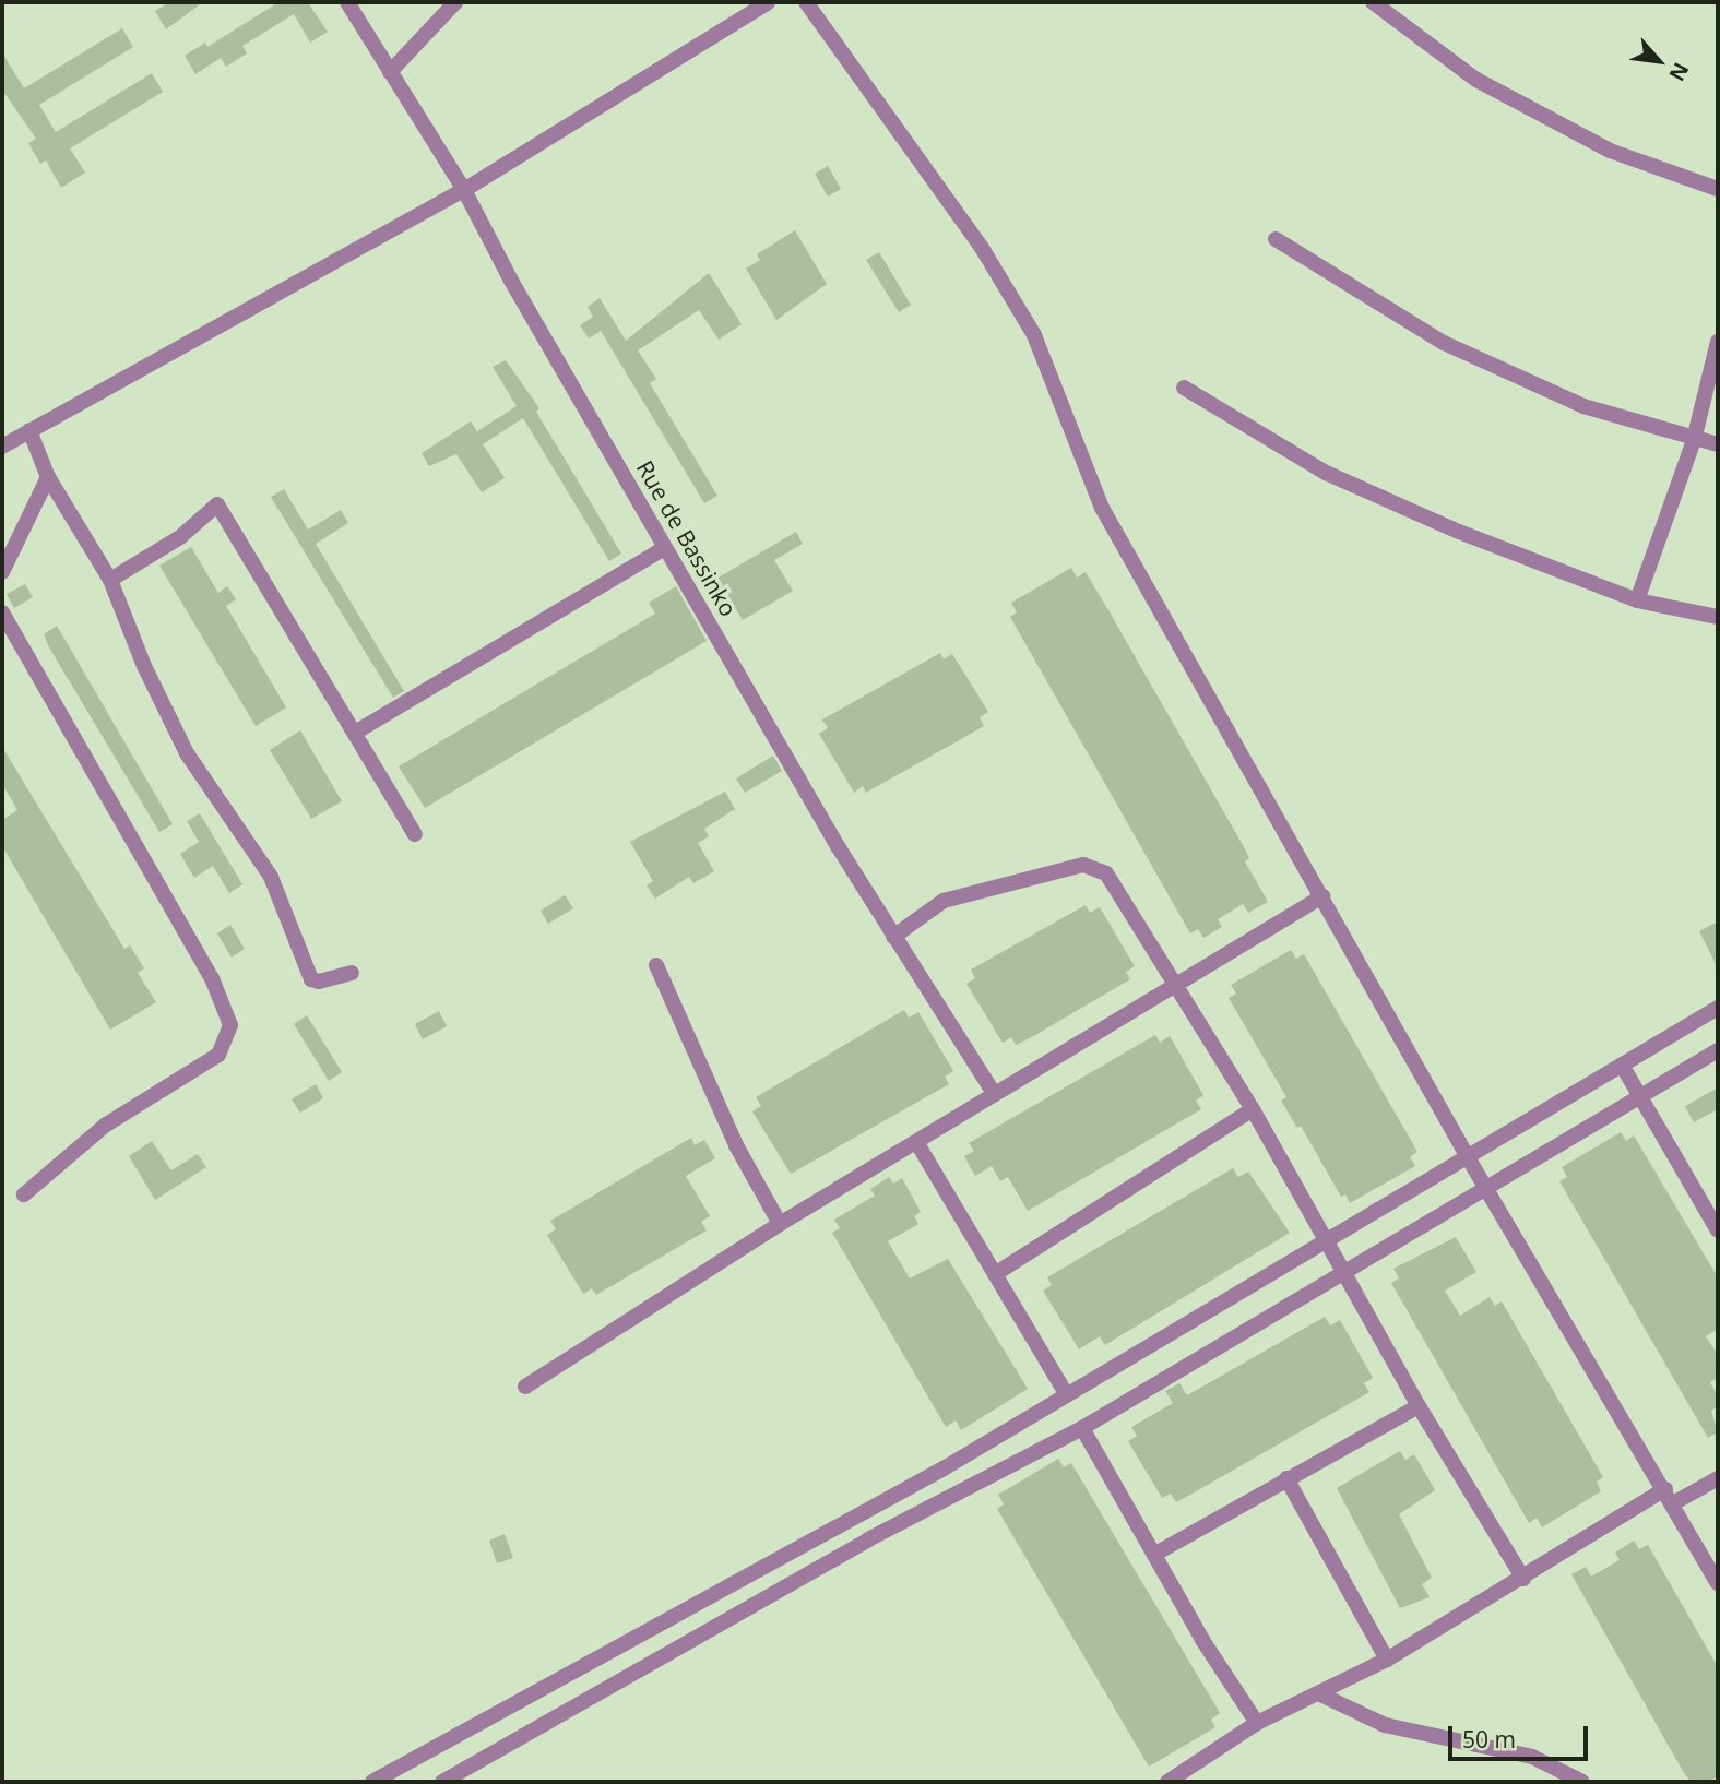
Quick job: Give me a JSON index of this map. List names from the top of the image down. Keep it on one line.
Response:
{"streets":{"street":["Rue de Bassinko"]},"scale_bar":"50 m","north":"bottom right"}
